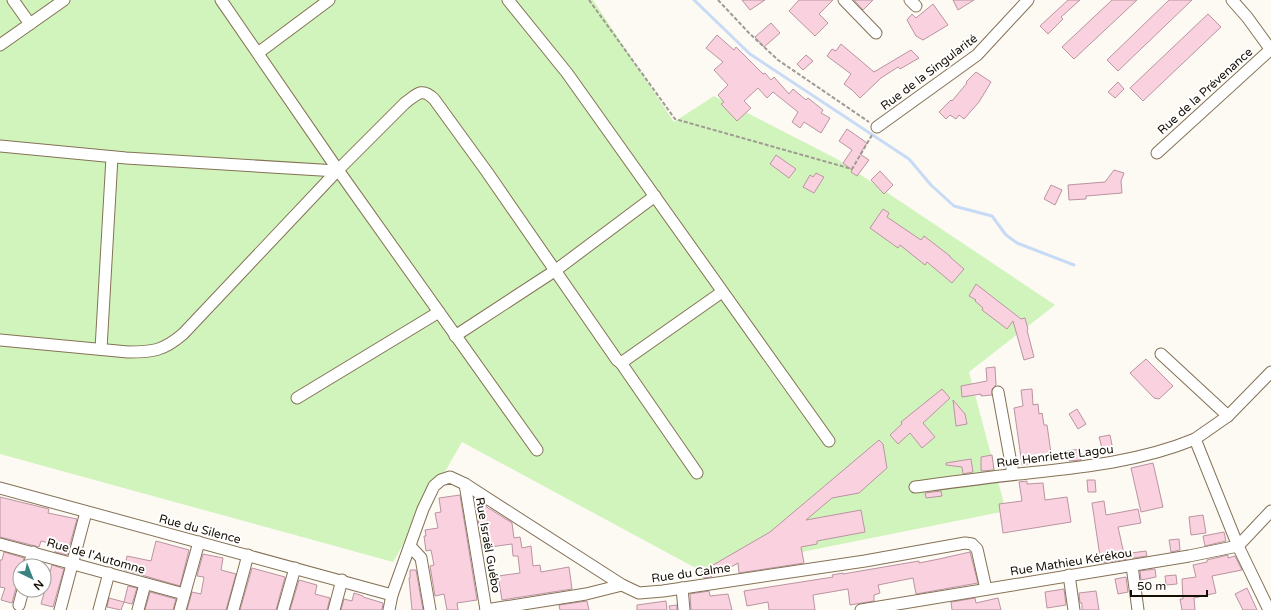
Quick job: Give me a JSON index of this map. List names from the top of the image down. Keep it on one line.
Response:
{"streets":{"street":["Rue de la Singularité","Rue de la Prévenance","Rue Henriette Lagou","Rue du Silence","Rue Israël Guébo","Rue de l'Automne","Rue Mathieu Kérékou","Rue du Calme"]},"crossings":[["Rue du Silence","Rue du Calme"],["Rue Israël Guébo","Rue du Calme"],["Rue Mathieu Kérékou","Rue du Calme"]],"scale_bar":"50 m","north":"bottom right"}
